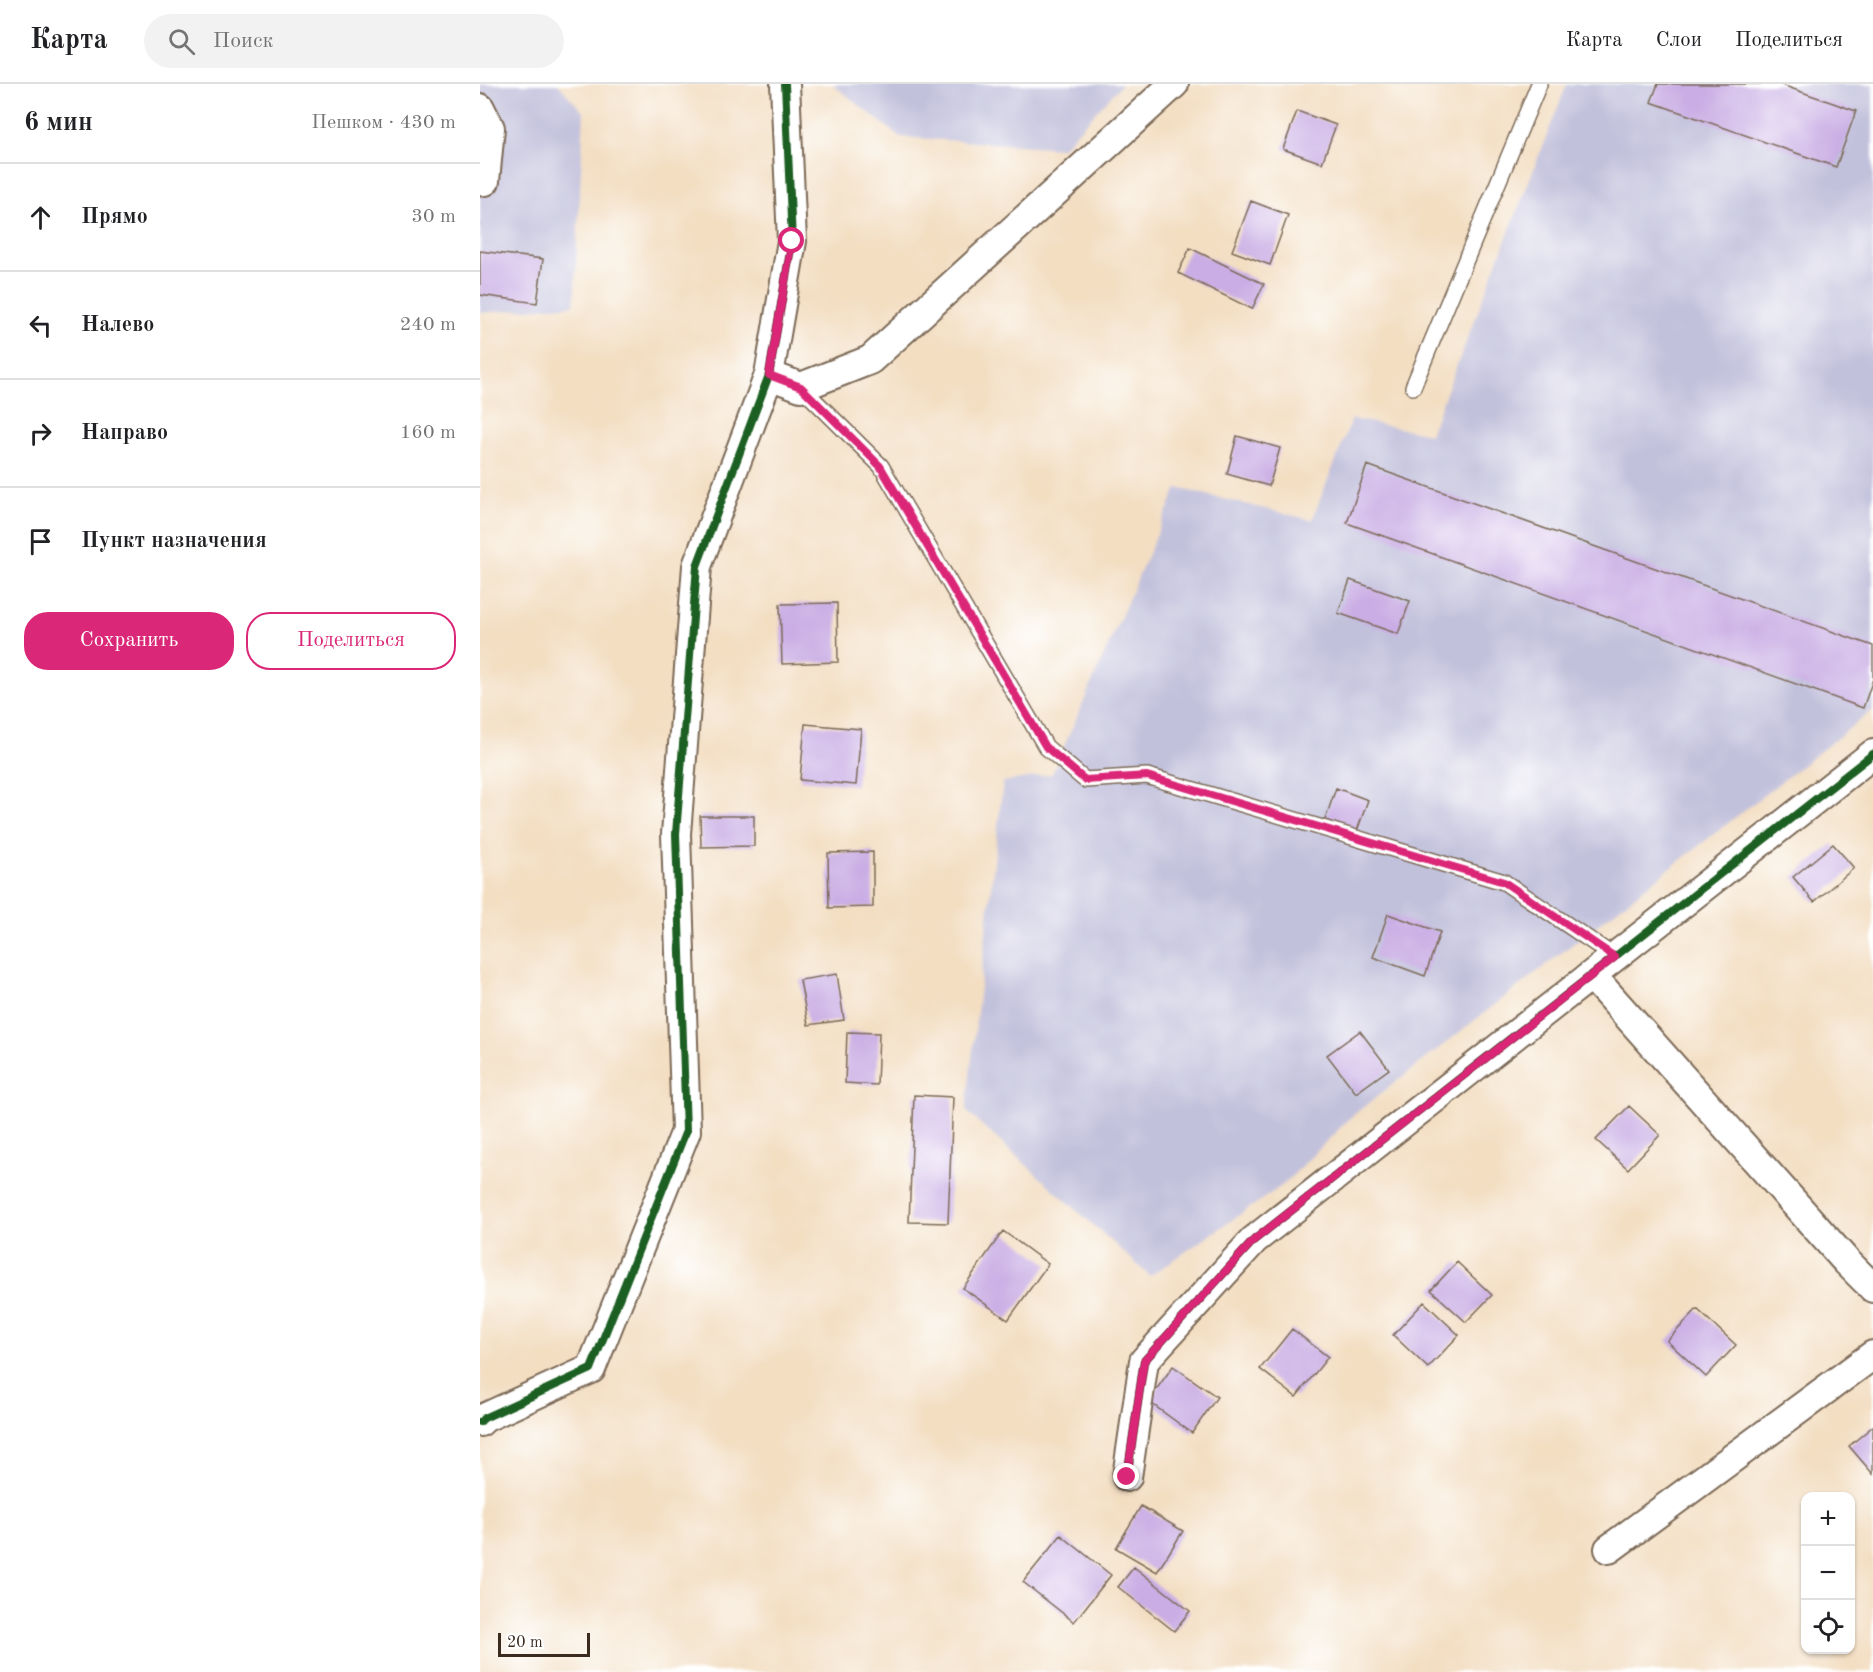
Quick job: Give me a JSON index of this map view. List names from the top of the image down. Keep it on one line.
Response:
{"scale_bar":"20 m","page":{"header":"Карта","search":"Поиск","nav":["Карта","Слои","Поделиться"],"heading":["6 мин","Пешком · 430 m"],"list":[["Прямо","30 m"],["Налево","240 m"],["Направо","160 m"],"Пункт назначения"],"buttons":["Сохранить","Поделиться"],"map_buttons":["+","−"],"scale":"20 m"}}
